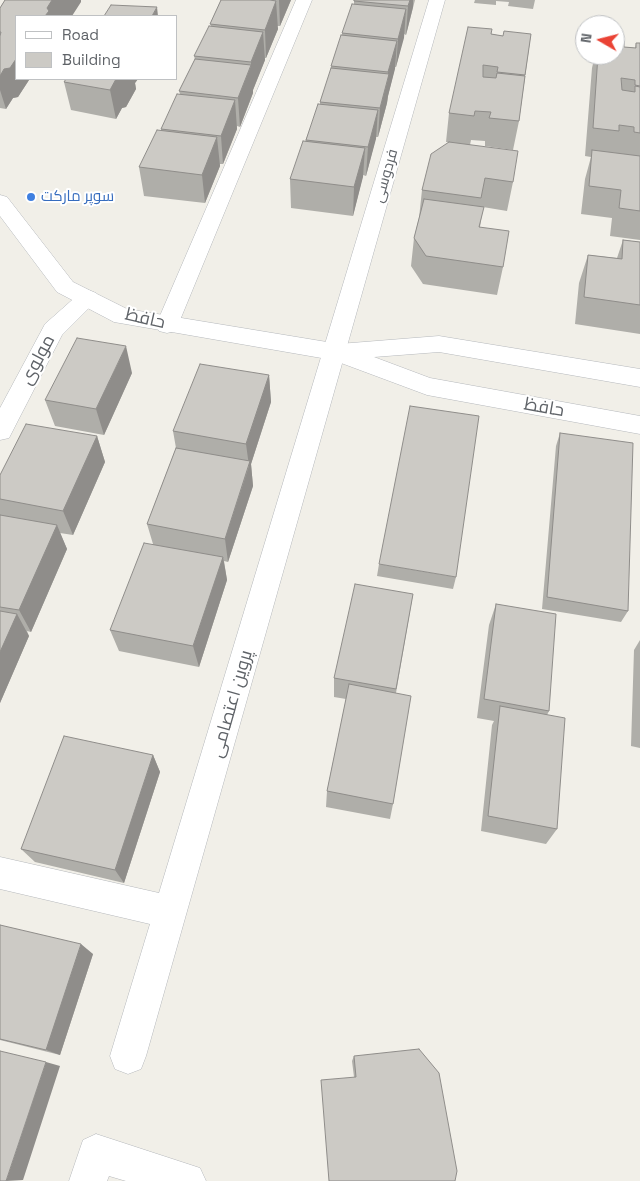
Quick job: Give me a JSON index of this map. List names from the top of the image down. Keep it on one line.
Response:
{"streets":{"street":["فردوسی","حافظ","مولوی","پروین اعتصامی"]},"crossings":[["فردوسی","حافظ"],["فردوسی","پروین اعتصامی"],["حافظ","مولوی"],["حافظ","پروین اعتصامی"]],"places":["سوپر مارکت"],"legend":["Road","Building"],"north":"left"}
